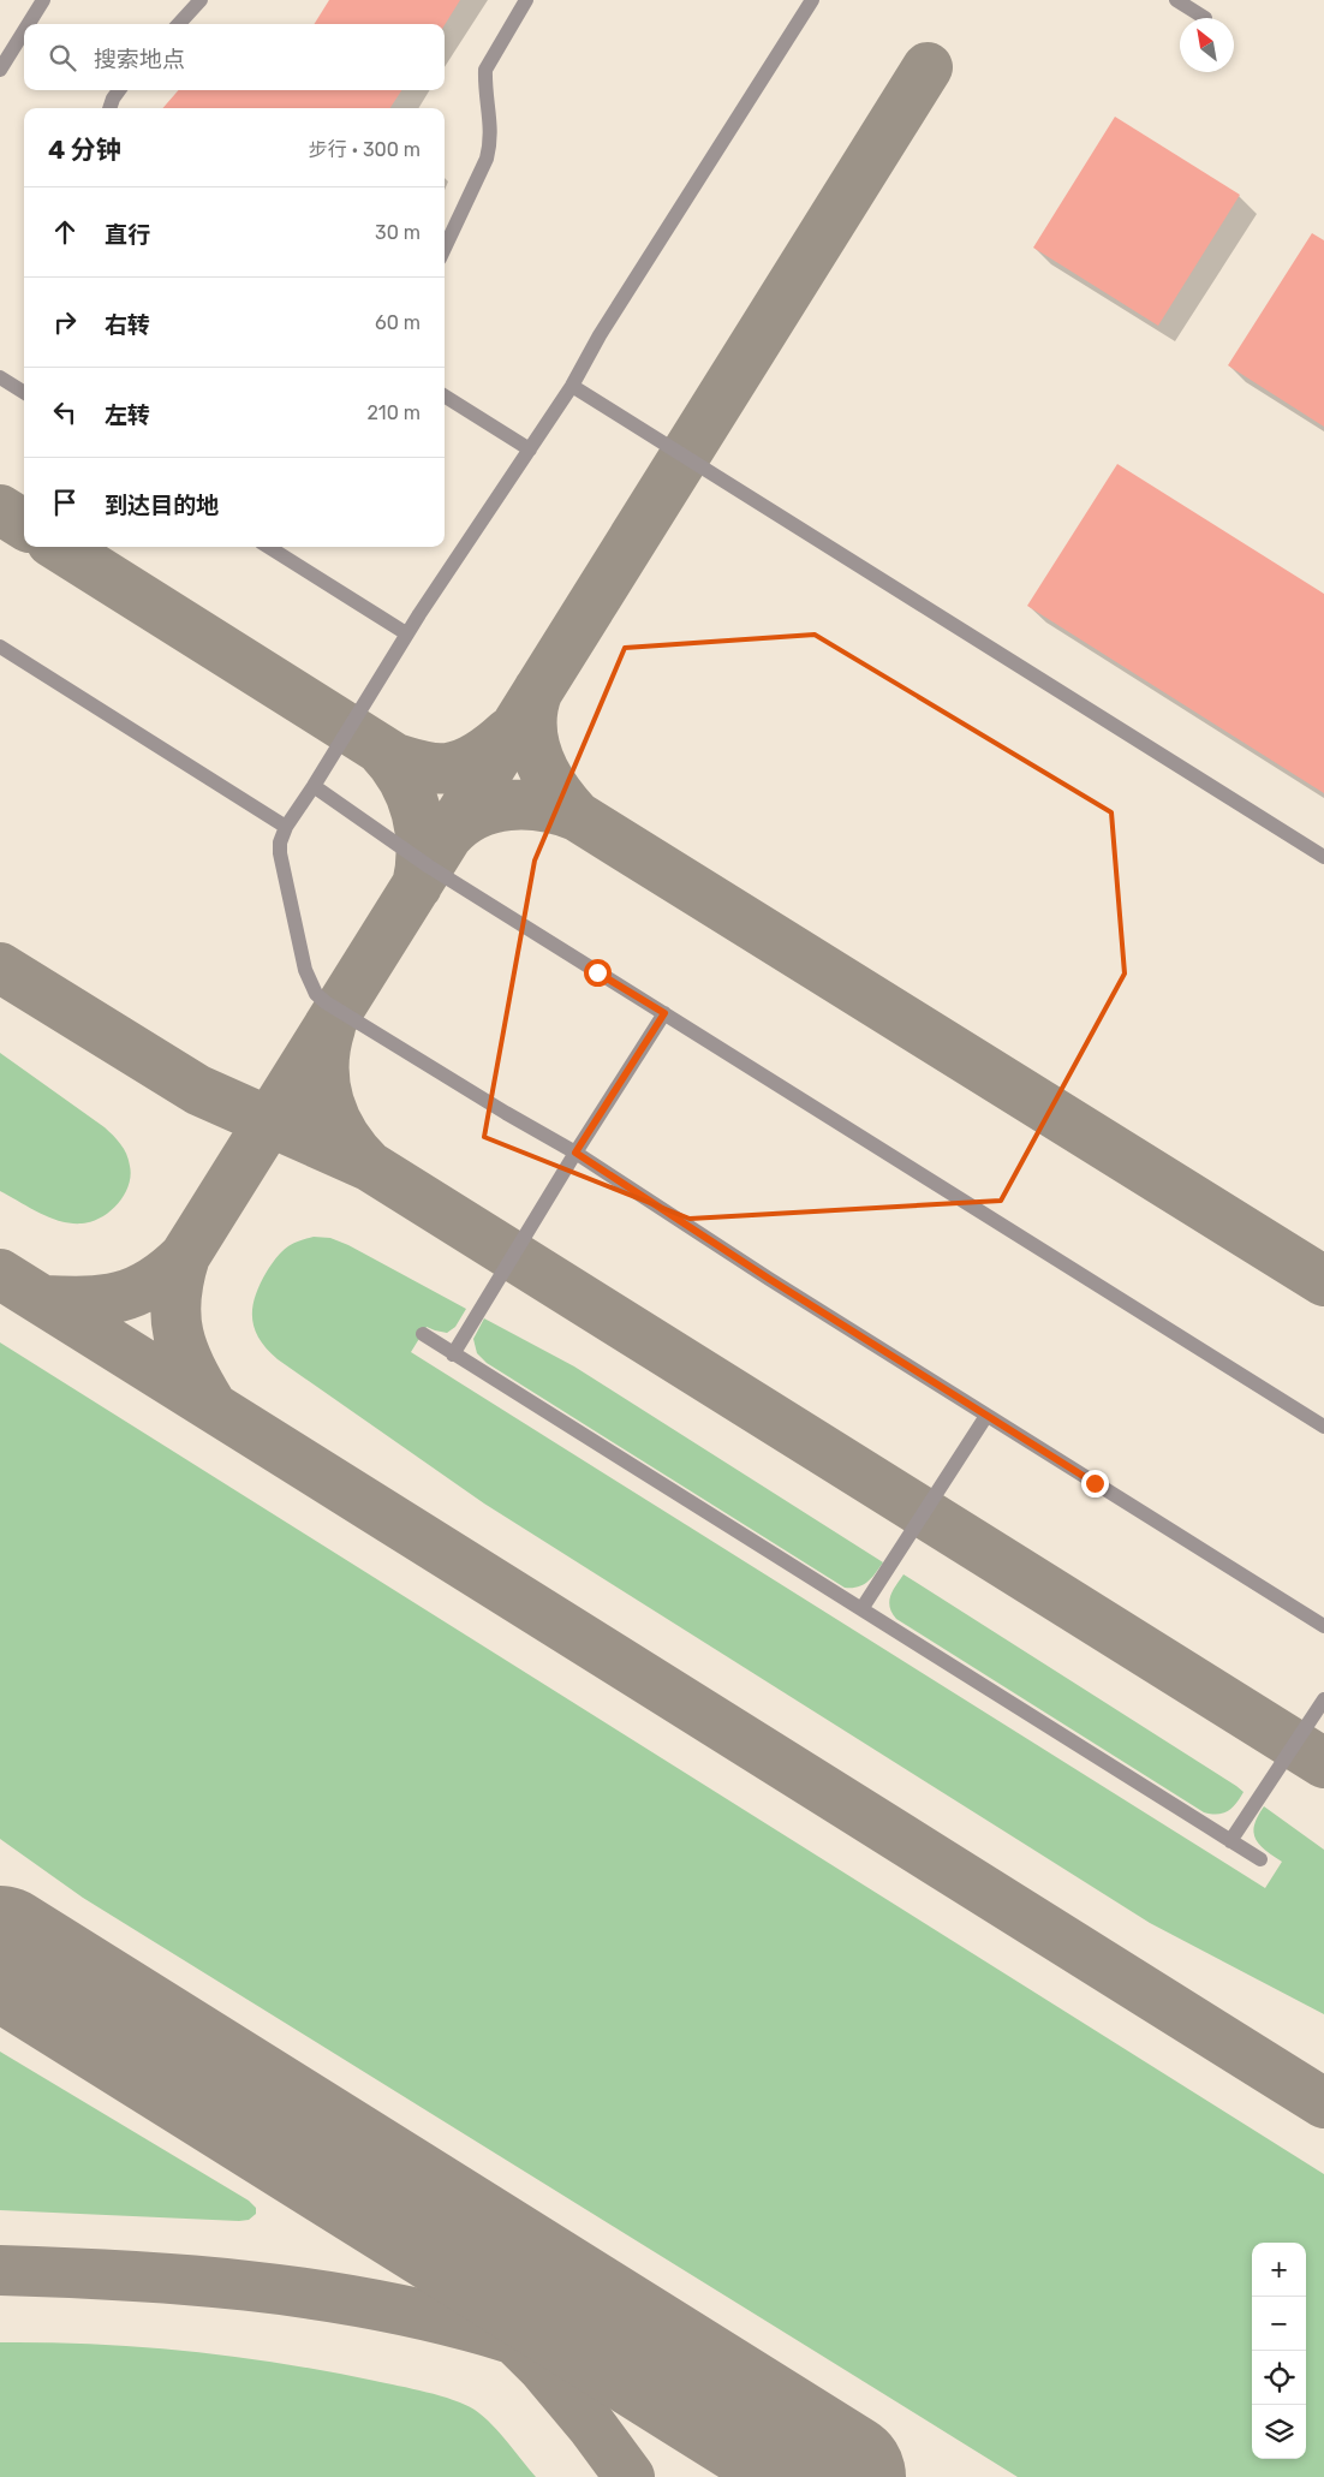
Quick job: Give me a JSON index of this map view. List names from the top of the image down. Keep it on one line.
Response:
{"north":"top left","page":{"search":"搜索地点","heading":["4 分钟","步行 · 300 m"],"list":[["直行","30 m"],["右转","60 m"],["左转","210 m"],"到达目的地"],"map_buttons":["+","−"]}}
